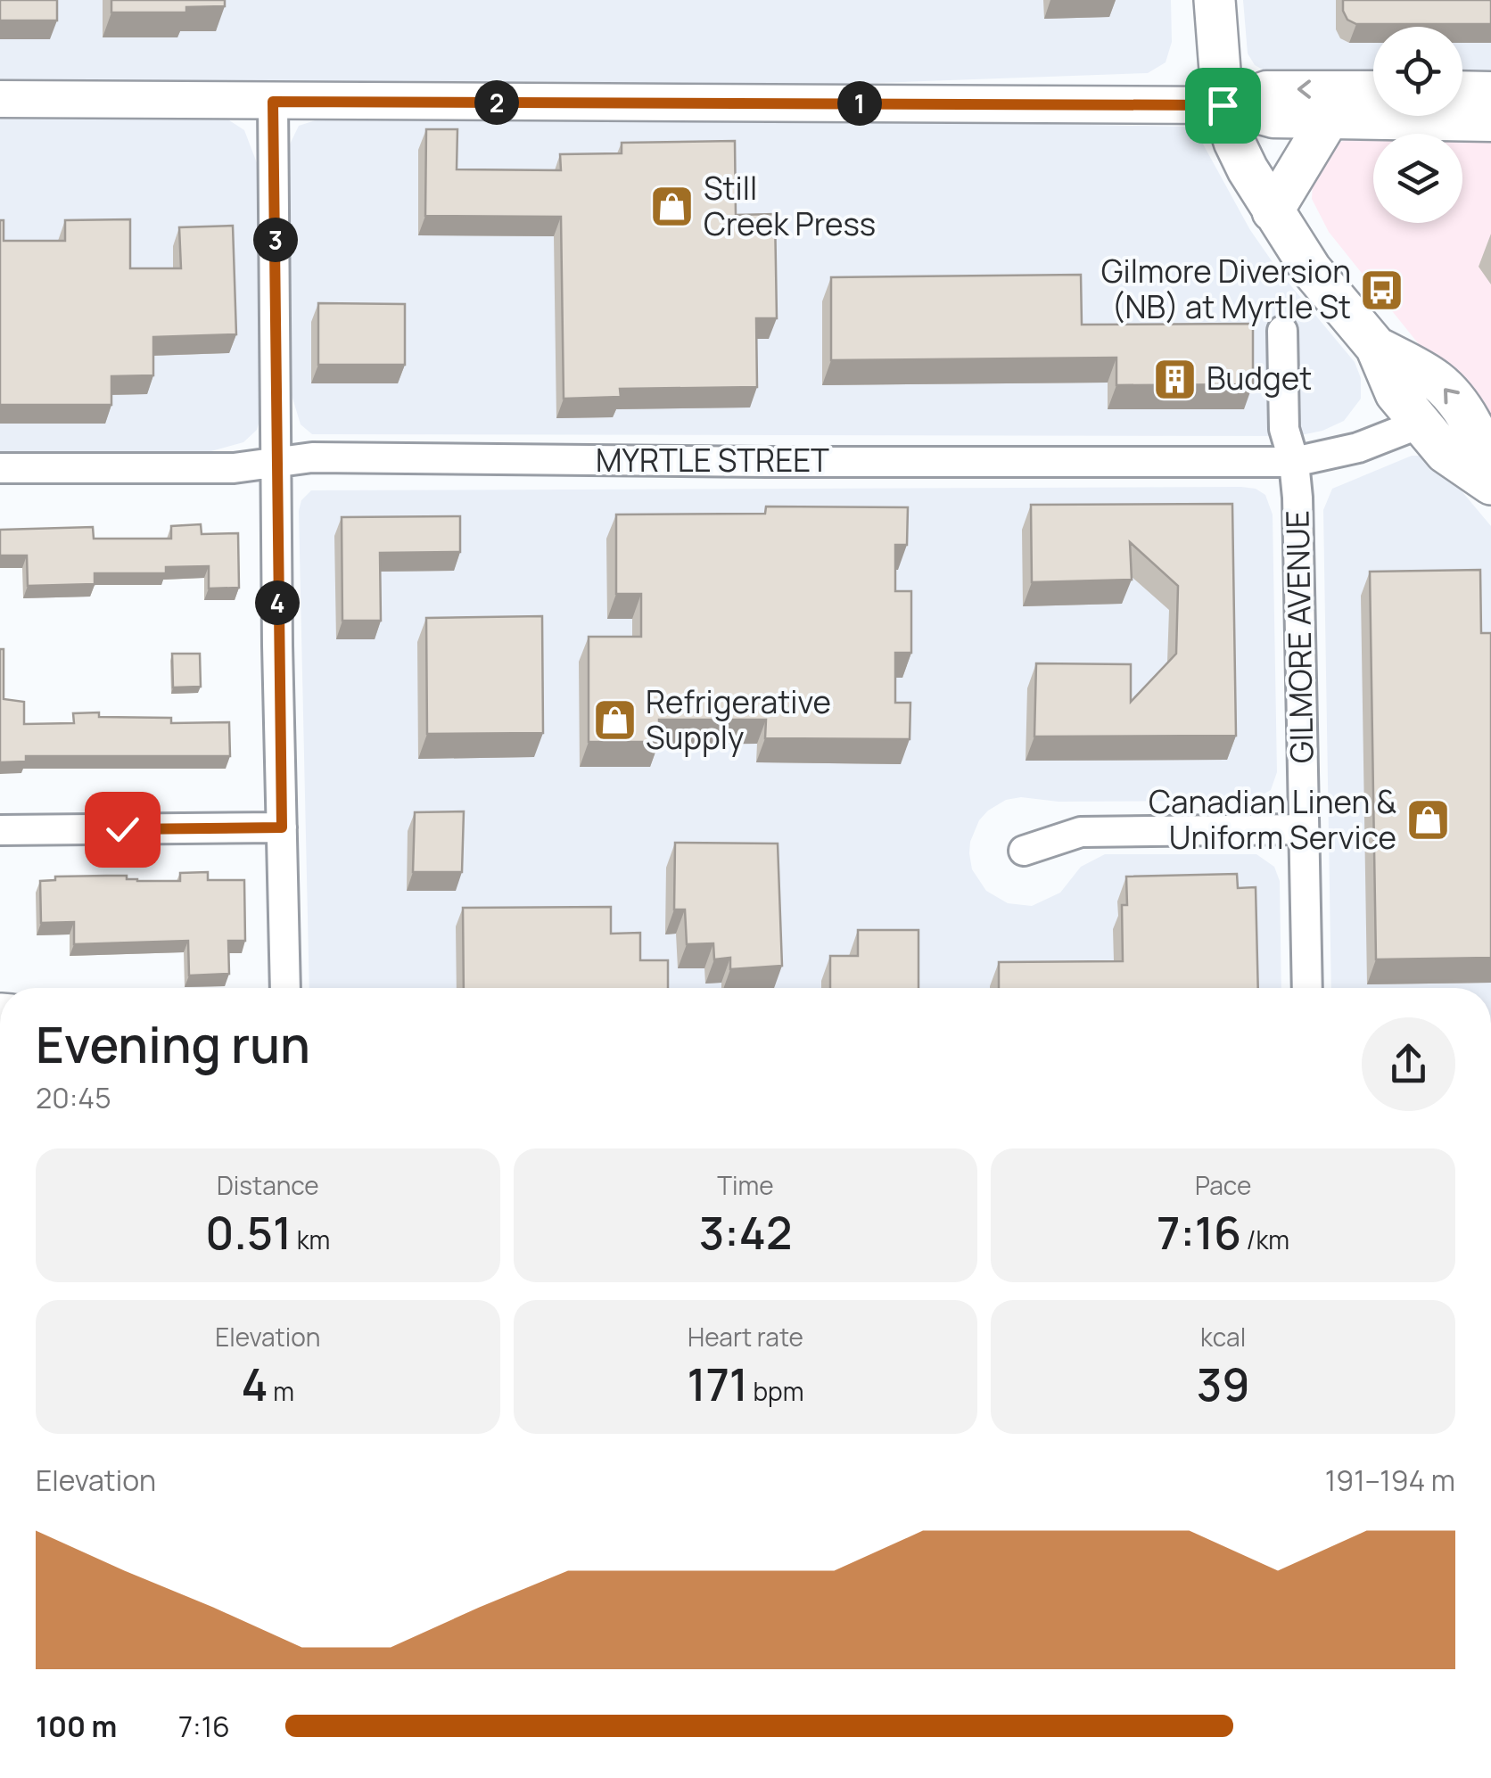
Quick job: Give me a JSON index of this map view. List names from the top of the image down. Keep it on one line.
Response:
{"streets":{"street":["MYRTLE STREET","GILMORE AVENUE"]},"crossings":[["MYRTLE STREET","GILMORE AVENUE"]],"places":{"shop":["Still Creek Press","Refrigerative Supply","Canadian Linen & Uniform Service"],"bus stop":["Gilmore Diversion (NB) at Myrtle St"],"building":["Budget"]},"page":{"pins":["2","1","3","4"],"heading":["Evening run","20:45"],"stats":[["Distance","0.51 km"],["Time","3:42"],["Pace","7:16 /km"],["Elevation","4 m"],["Heart rate","171 bpm"],["kcal","39"]],"chart":["Elevation","191–194 m"],"list":[{"name":"100 m","note":"7:16"}]}}
